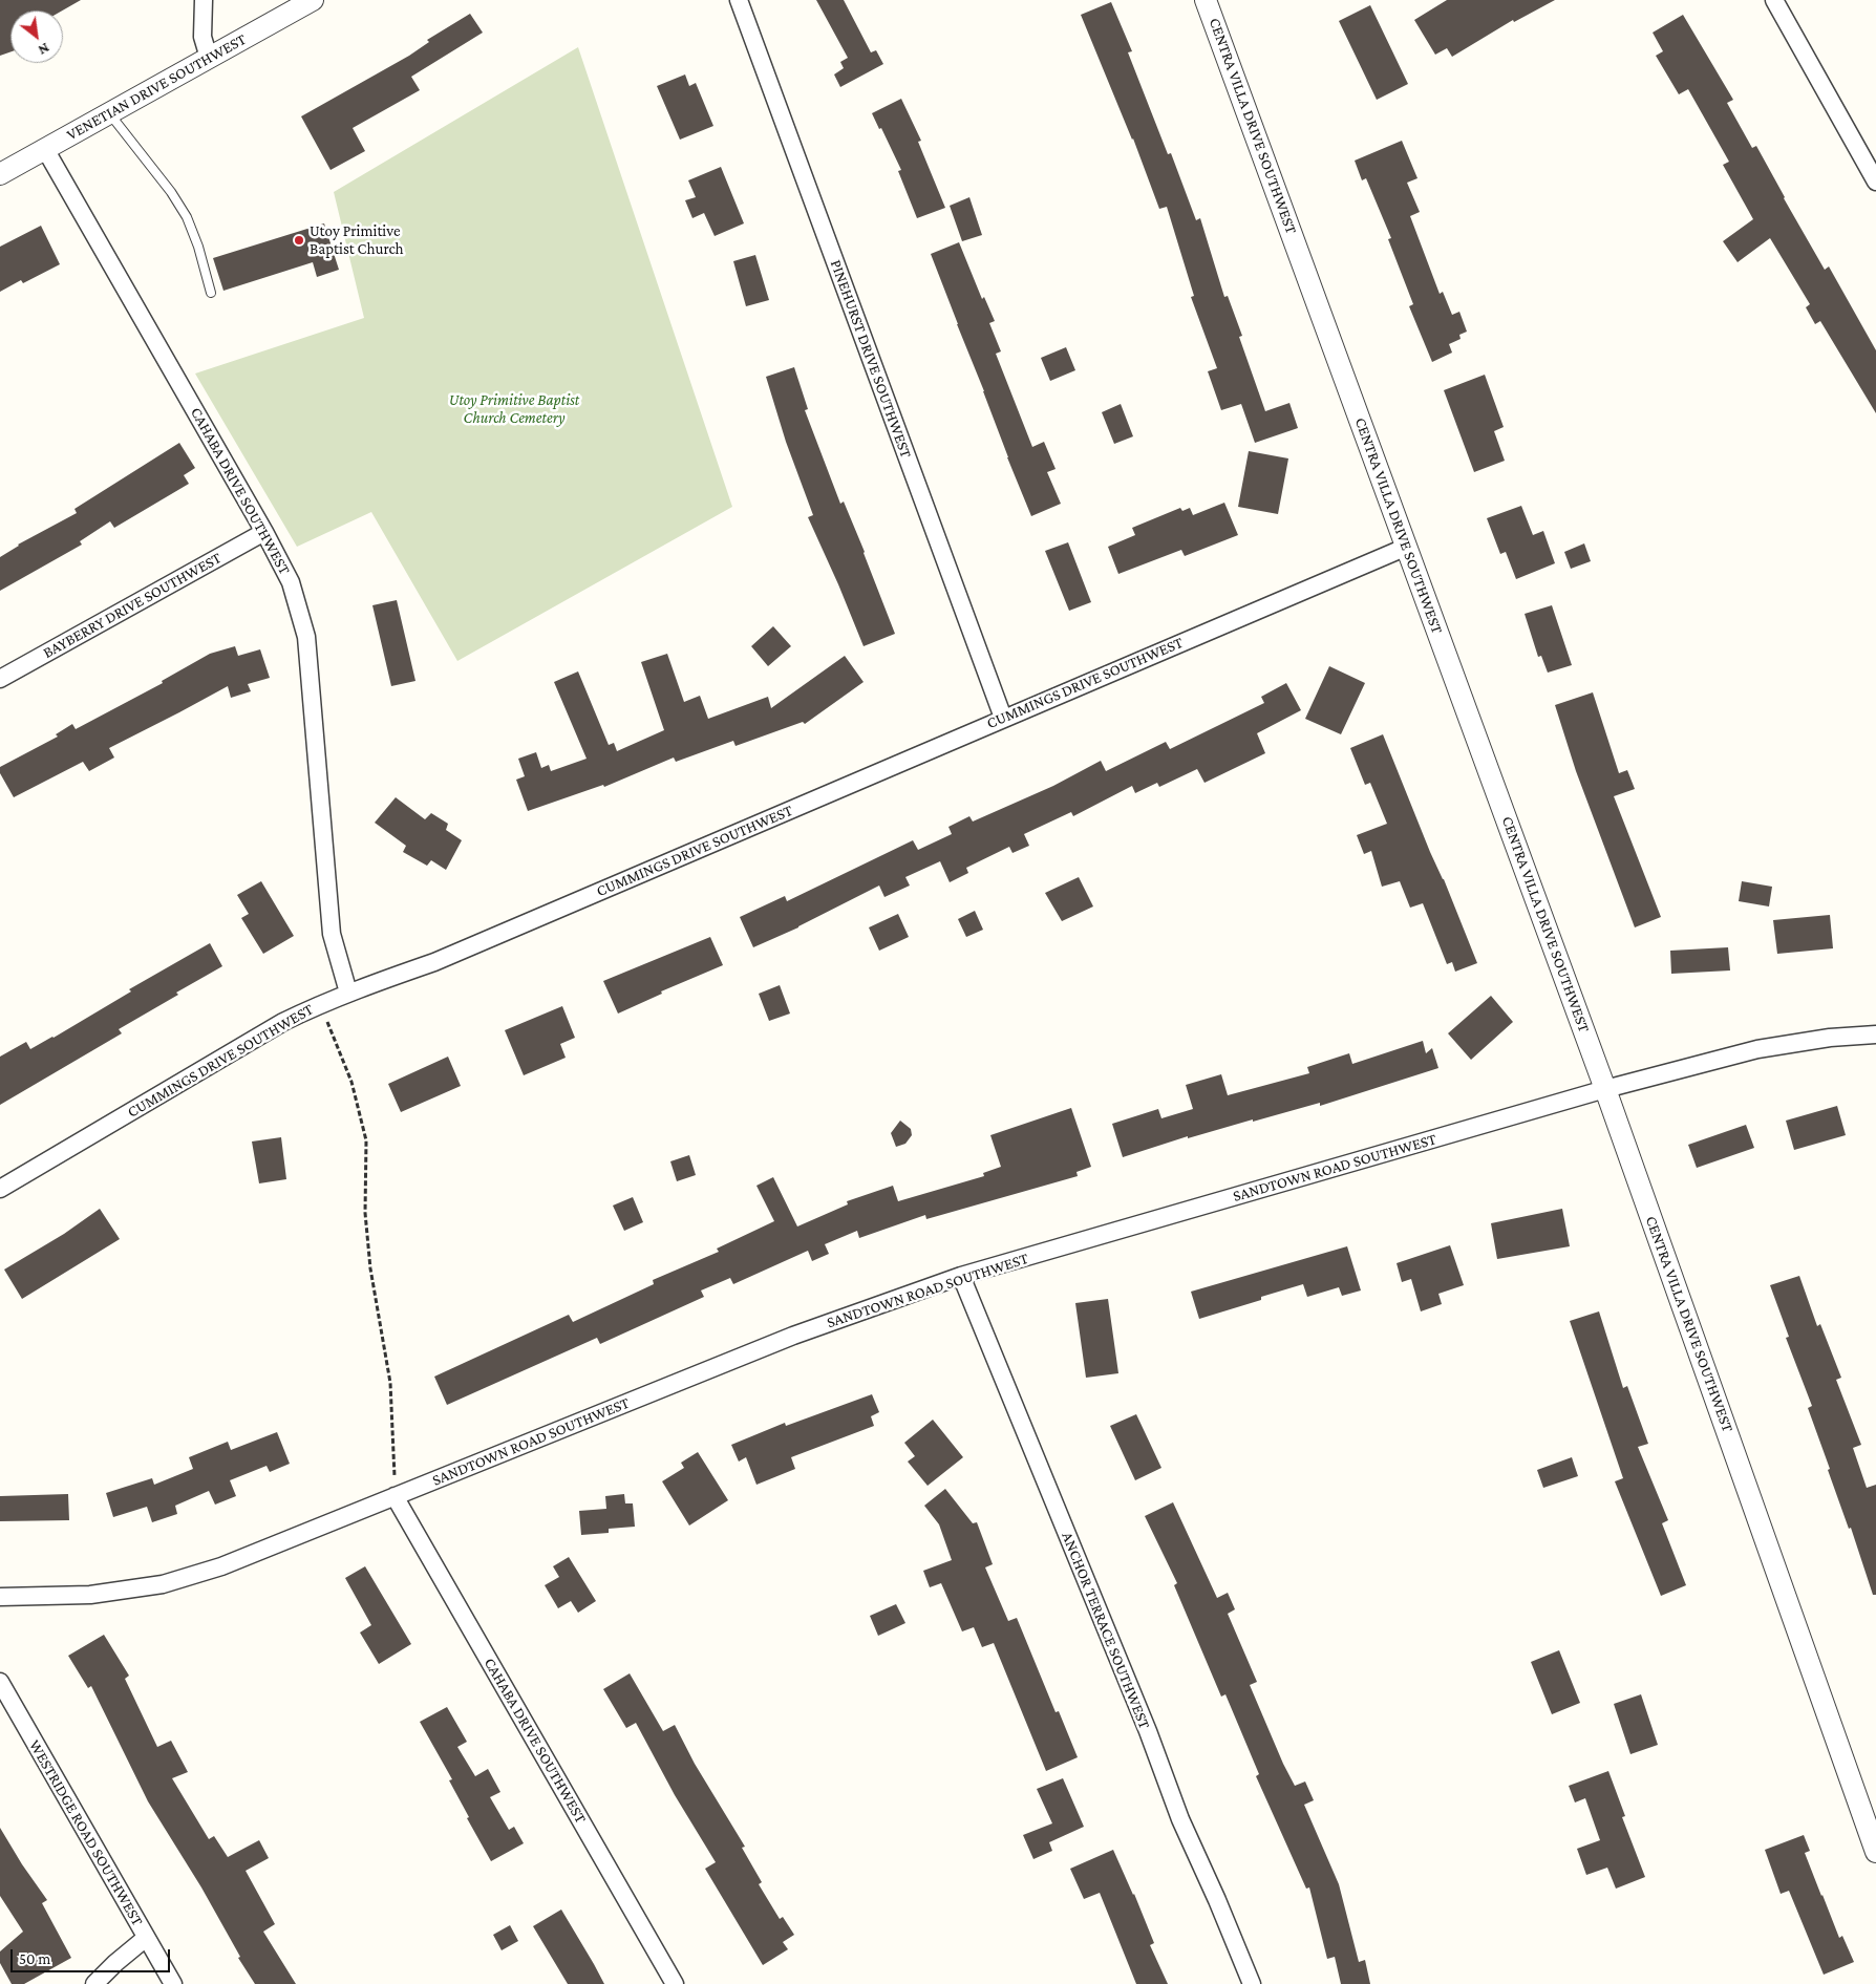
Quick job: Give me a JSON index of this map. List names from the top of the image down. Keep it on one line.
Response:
{"streets":{"street":["VENETIAN DRIVE SOUTHWEST","CENTRA VILLA DRIVE SOUTHWEST","PINEHURST DRIVE SOUTHWEST","CAHABA DRIVE SOUTHWEST","BAYBERRY DRIVE SOUTHWEST","CUMMINGS DRIVE SOUTHWEST","SANDTOWN ROAD SOUTHWEST","ANCHOR TERRACE SOUTHWEST","WESTRIDGE ROAD SOUTHWEST"]},"crossings":[["VENETIAN DRIVE SOUTHWEST","CAHABA DRIVE SOUTHWEST"],["CENTRA VILLA DRIVE SOUTHWEST","CUMMINGS DRIVE SOUTHWEST"],["CENTRA VILLA DRIVE SOUTHWEST","SANDTOWN ROAD SOUTHWEST"],["PINEHURST DRIVE SOUTHWEST","CUMMINGS DRIVE SOUTHWEST"],["CAHABA DRIVE SOUTHWEST","BAYBERRY DRIVE SOUTHWEST"],["CAHABA DRIVE SOUTHWEST","CUMMINGS DRIVE SOUTHWEST"],["CAHABA DRIVE SOUTHWEST","SANDTOWN ROAD SOUTHWEST"],["SANDTOWN ROAD SOUTHWEST","ANCHOR TERRACE SOUTHWEST"]],"parks":["Utoy Primitive Baptist Church Cemetery"],"places":["Utoy Primitive Baptist Church"],"scale_bar":"50 m","north":"bottom right"}
